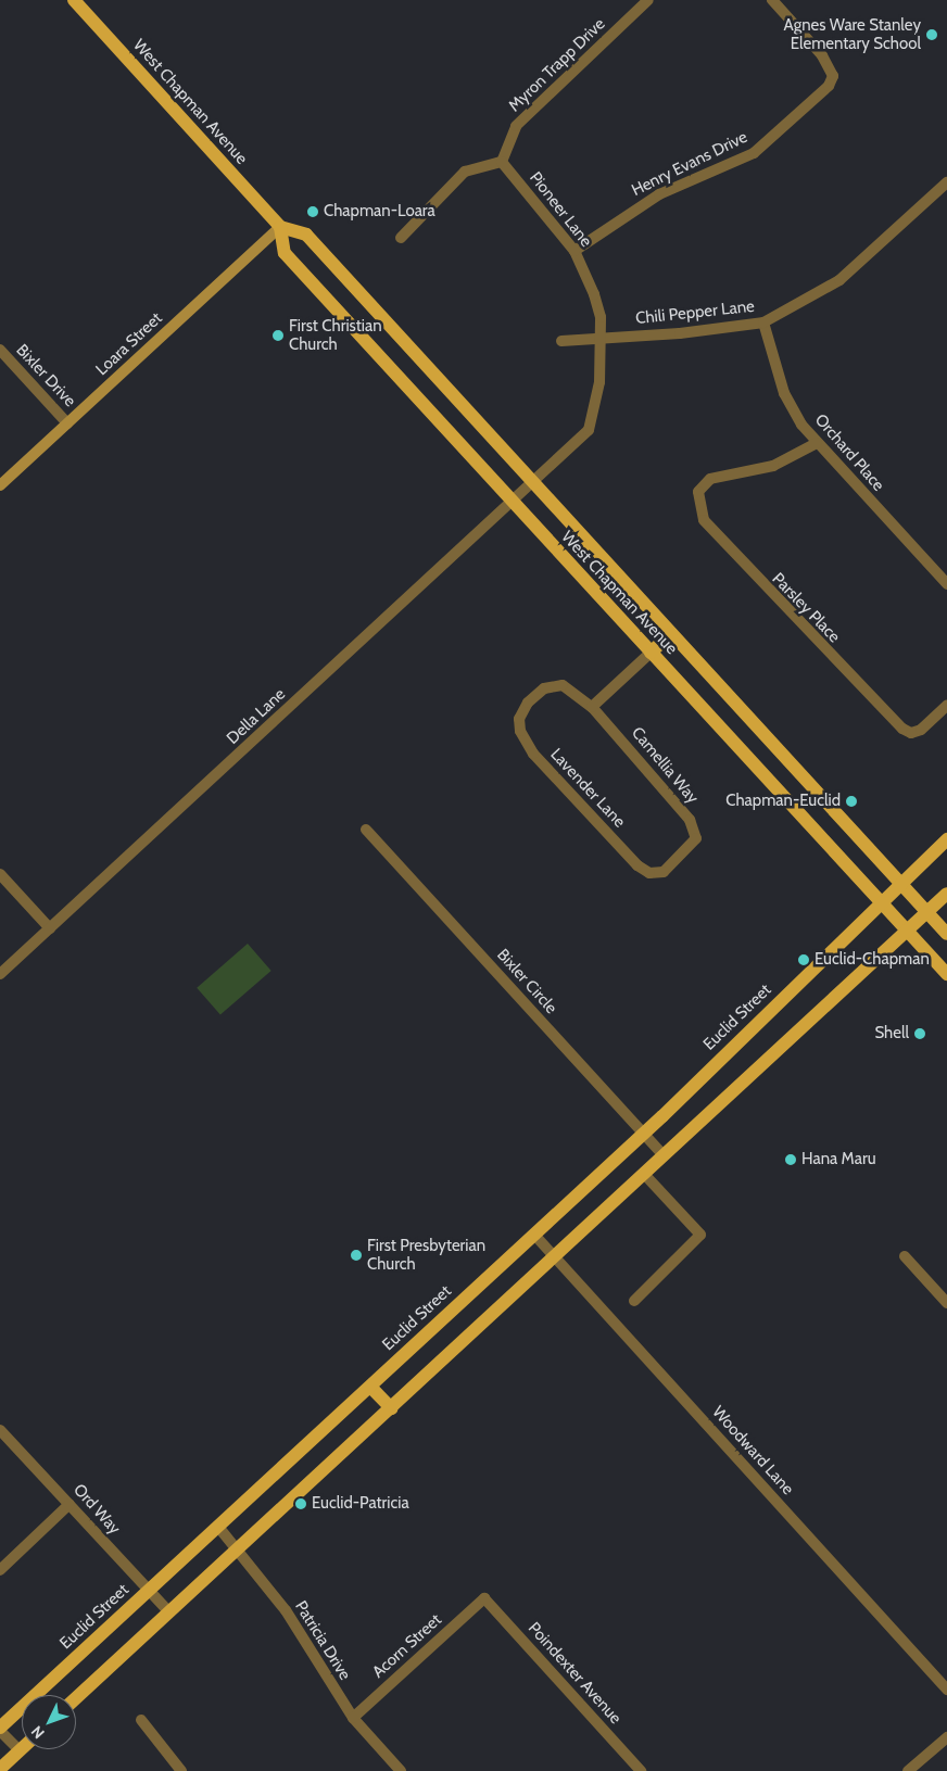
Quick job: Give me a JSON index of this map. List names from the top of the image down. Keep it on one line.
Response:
{"streets":{"main road":["West Chapman Avenue","Euclid Street"],"street":["Myron Trapp Drive","Henry Evans Drive","Pioneer Lane","Chili Pepper Lane","Loara Street","Bixler Drive","Orchard Place","Parsley Place","Della Lane","Camellia Way","Lavender Lane","Bixler Circle","Woodward Lane","Ord Way","Patricia Drive","Acorn Street","Poindexter Avenue"]},"crossings":[["Myron Trapp Drive","Pioneer Lane"],["West Chapman Avenue","Pioneer Lane"],["West Chapman Avenue","Loara Street"],["West Chapman Avenue","Della Lane"],["West Chapman Avenue","Euclid Street"],["Henry Evans Drive","Pioneer Lane"],["Pioneer Lane","Chili Pepper Lane"],["Pioneer Lane","Della Lane"],["Chili Pepper Lane","Orchard Place"],["Loara Street","Bixler Drive"],["Orchard Place","Parsley Place"],["Camellia Way","Lavender Lane"],["Bixler Circle","Euclid Street"],["Euclid Street","Woodward Lane"],["Euclid Street","Ord Way"],["Euclid Street","Patricia Drive"],["Patricia Drive","Acorn Street"],["Acorn Street","Poindexter Avenue"]],"places":["Agnes Ware Stanley Elementary School","Chapman-Loara","First Christian Church","Chapman-Euclid","Euclid-Chapman","Shell","Hana Maru","First Presbyterian Church","Euclid-Patricia"],"north":"bottom left"}
